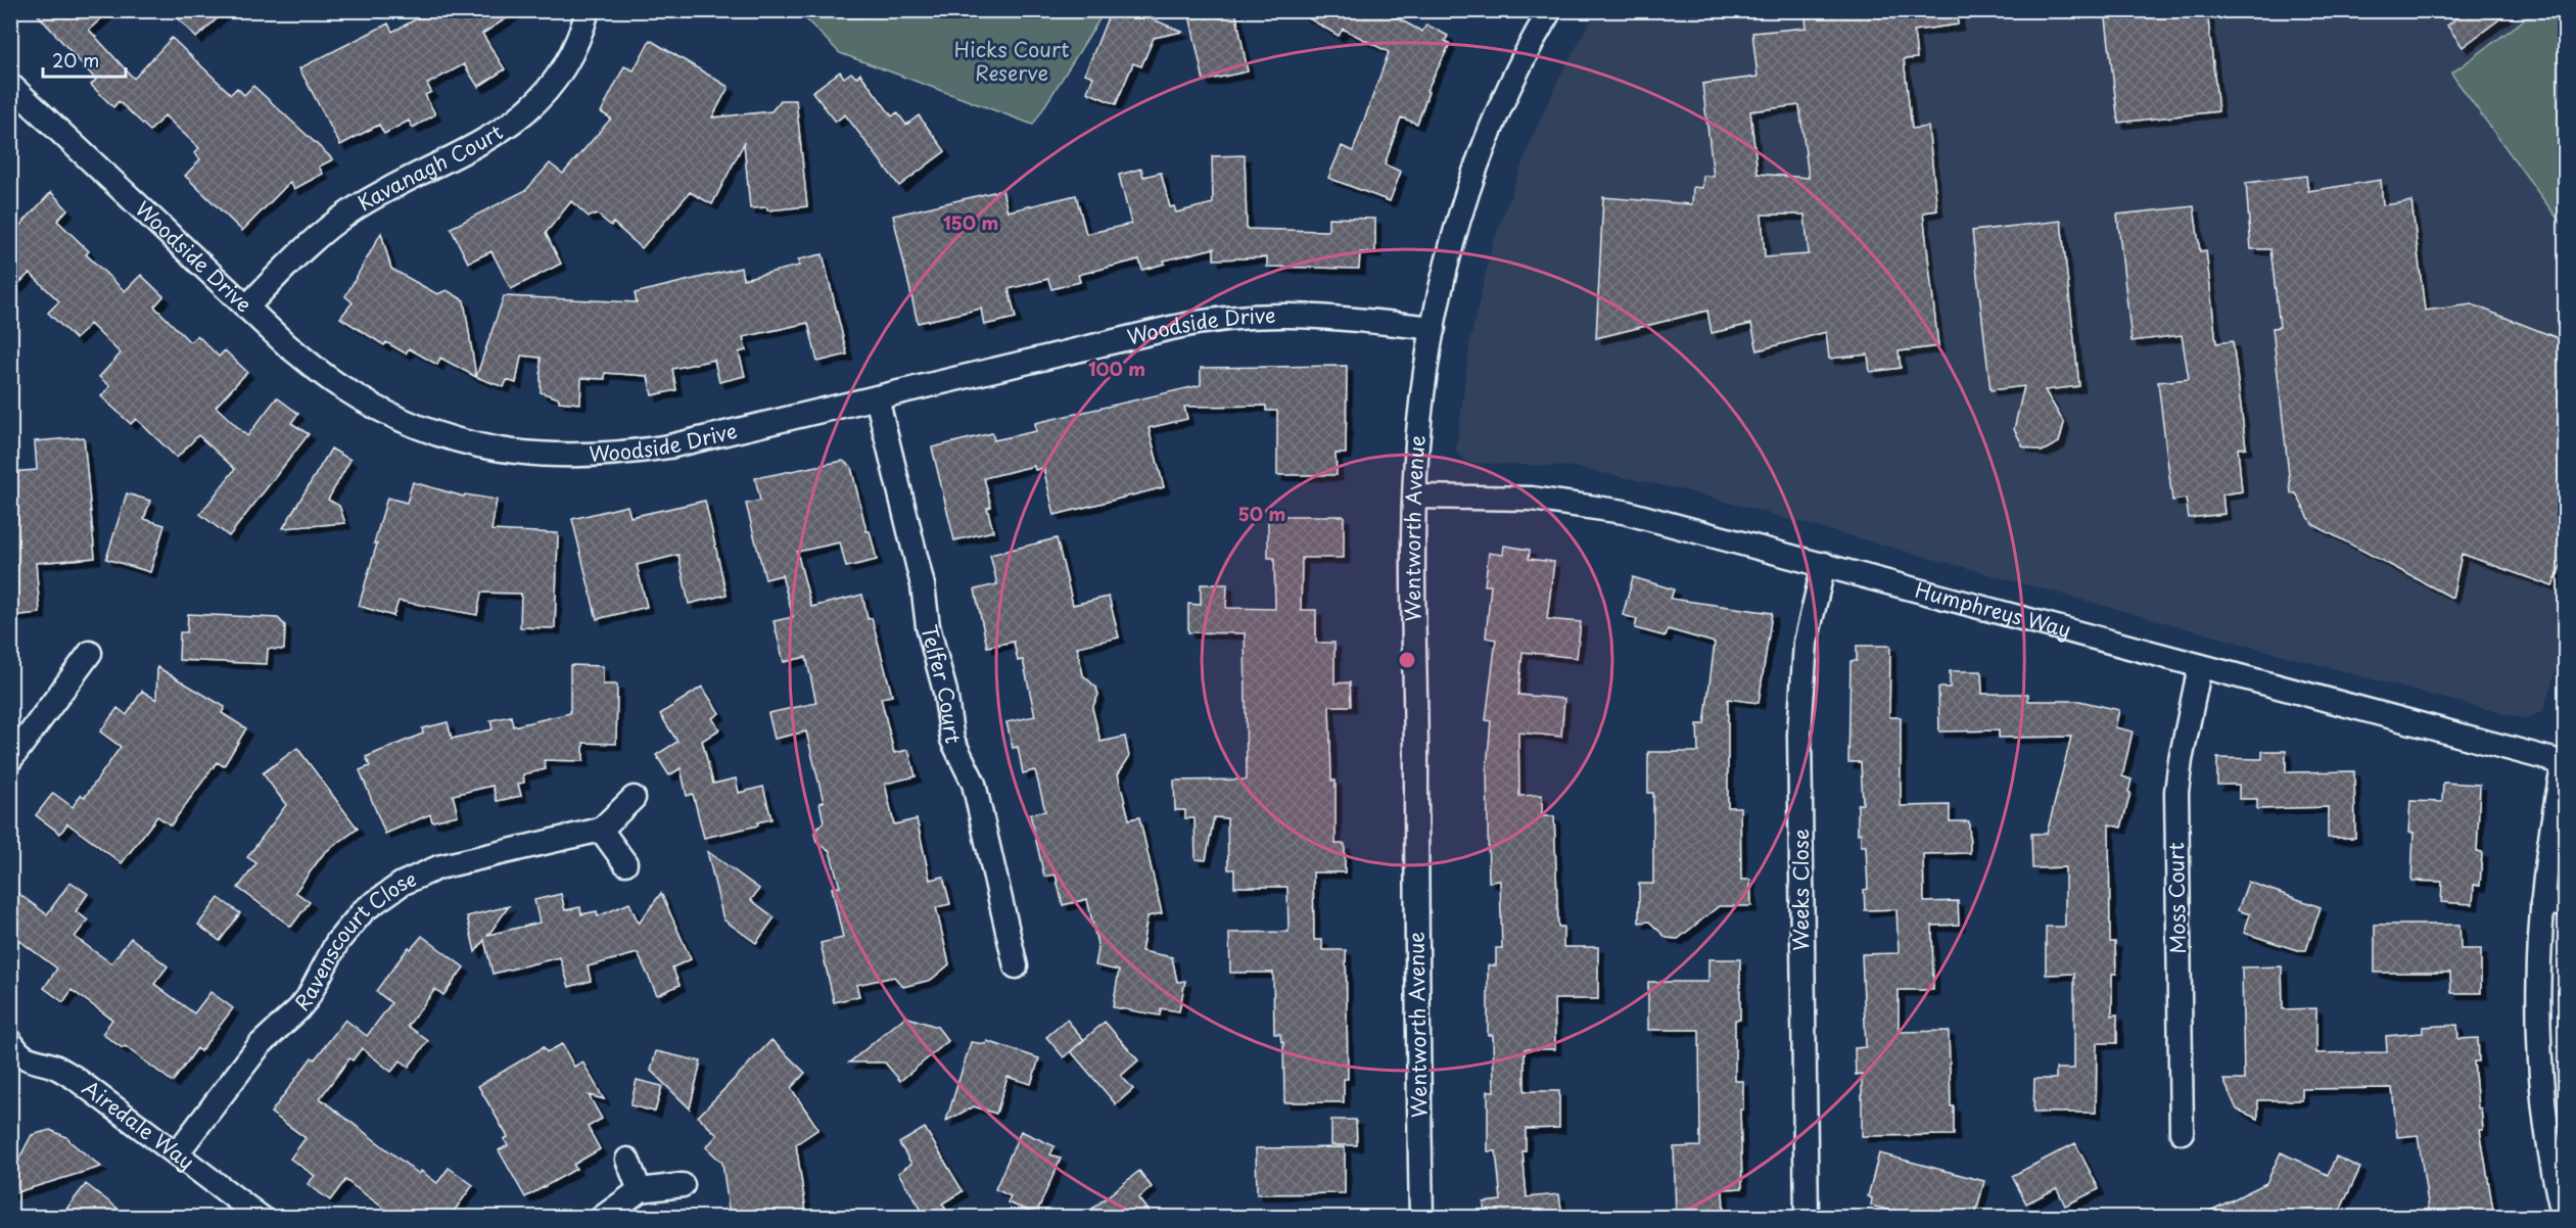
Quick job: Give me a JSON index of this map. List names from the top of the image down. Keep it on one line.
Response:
{"streets":{"street":["Kavanagh Court","Woodside Drive","Wentworth Avenue","Humphreys Way","Telfer Court","Weeks Close","Moss Court","Ravenscourt Close","Airedale Way"]},"crossings":[["Kavanagh Court","Woodside Drive"],["Woodside Drive","Wentworth Avenue"],["Woodside Drive","Telfer Court"],["Wentworth Avenue","Humphreys Way"],["Humphreys Way","Weeks Close"],["Humphreys Way","Moss Court"],["Ravenscourt Close","Airedale Way"]],"parks":["Hicks Court Reserve"],"scale_bar":"20 m","rings":["150 m","100 m","50 m"]}
